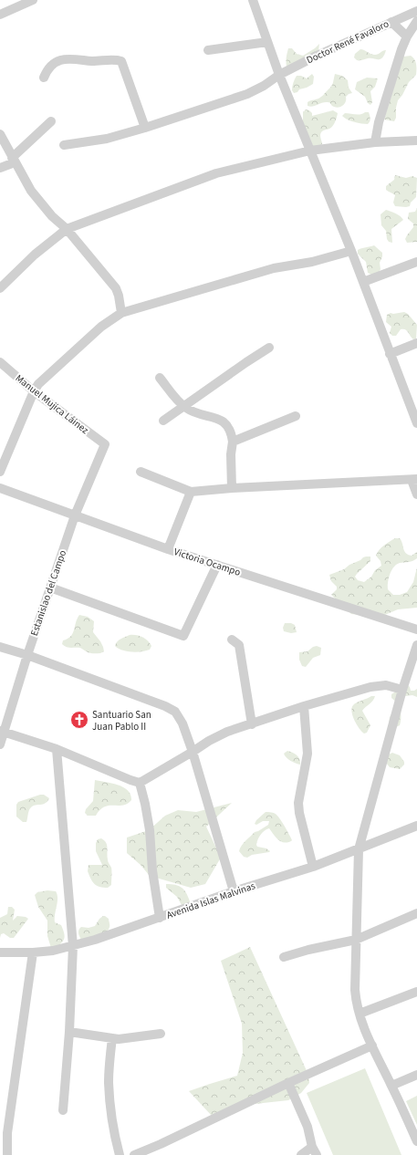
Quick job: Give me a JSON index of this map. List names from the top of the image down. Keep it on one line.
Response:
{"streets":{"street":["Doctor René Favaloro","Manuel Mujica Láinez","Victoria Ocampo","Estanislao del Campo","Avenida Islas Malvinas"]},"crossings":[["Manuel Mujica Láinez","Estanislao del Campo"],["Victoria Ocampo","Estanislao del Campo"]],"places":{"church":["Santuario San Juan Pablo II"]}}
